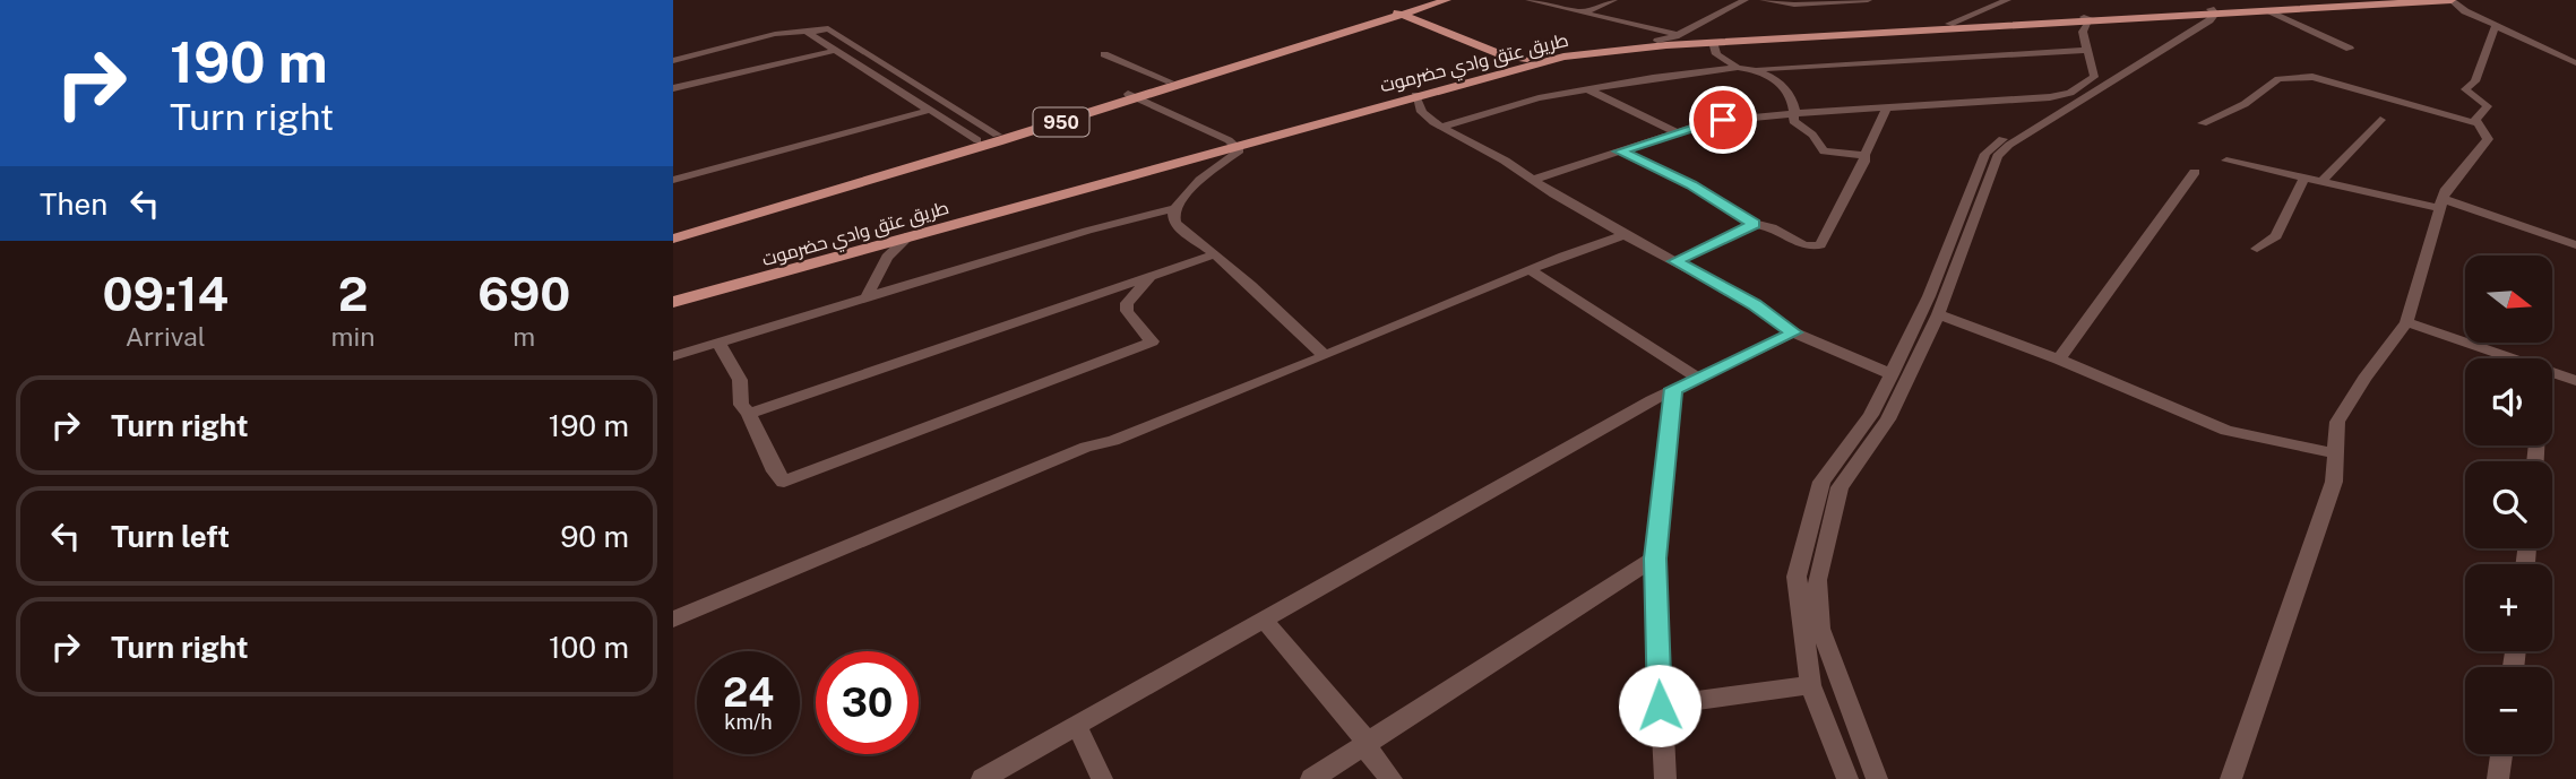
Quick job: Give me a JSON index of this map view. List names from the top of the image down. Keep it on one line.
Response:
{"streets":{"main road":["طريق عتق وادي حضرموت","950"]},"north":"right","page":{"turn":["190 m","Turn right"],"then":"Then","eta":["09:14","Arrival","2","min","690","m"],"map_buttons":["+","−"],"list":[{"name":"Turn right","value":"190 m"},{"name":"Turn left","value":"90 m"},{"name":"Turn right","value":"100 m"}],"speed":"24 km/h","limit":"30"}}
